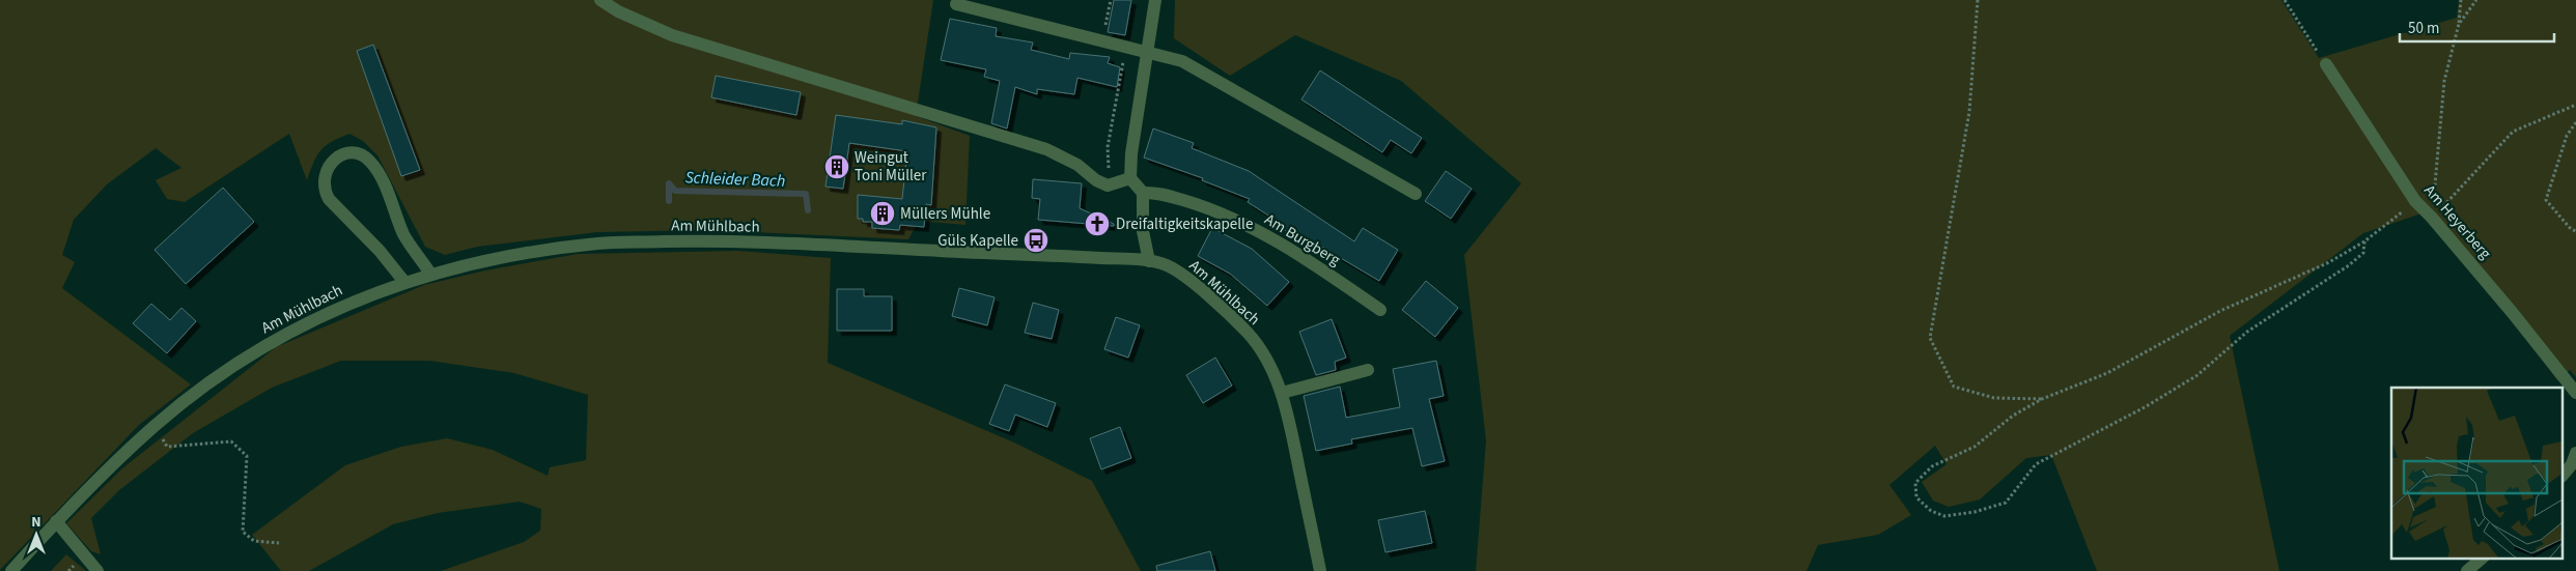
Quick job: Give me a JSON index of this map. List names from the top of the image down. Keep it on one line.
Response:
{"streets":{"street":["Am Heyerberg","Am Mühlbach","Am Burgberg"]},"water":["Schleider Bach"],"places":{"building":["Weingut Toni Müller","Müllers Mühle"],"church":["Dreifaltigkeitskapelle"],"bus stop":["Güls Kapelle"]},"scale_bar":"50 m","north":"top"}
